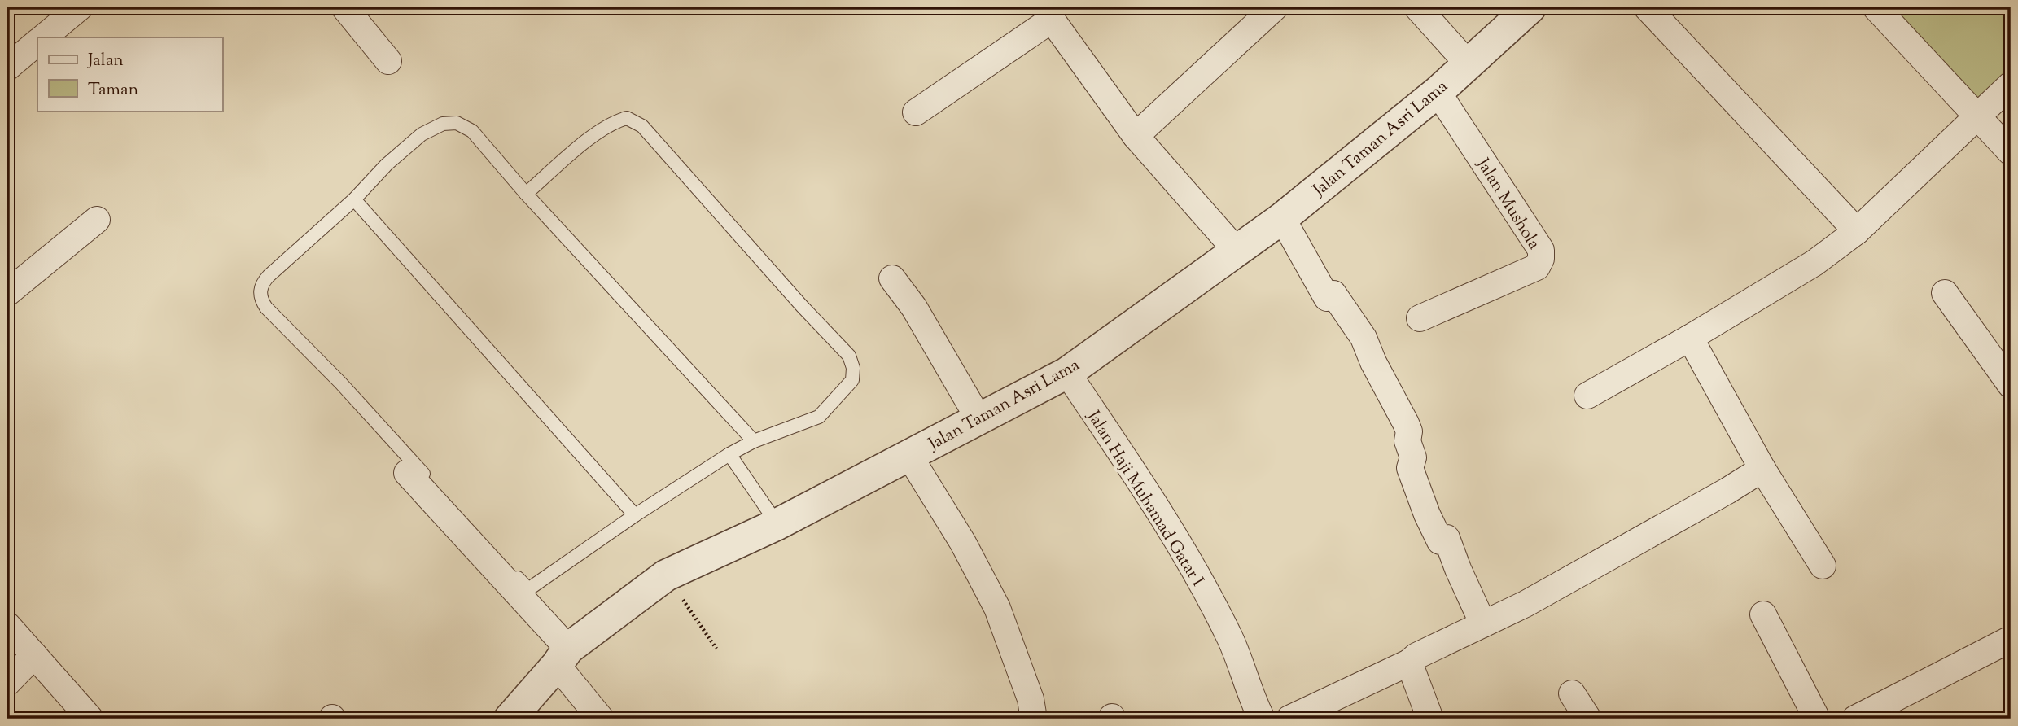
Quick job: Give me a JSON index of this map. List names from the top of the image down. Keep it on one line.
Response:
{"streets":{"street":["Jalan Taman Asri Lama","Jalan Mushola","Jalan Haji Muhamad Gatar I"]},"crossings":[["Jalan Taman Asri Lama","Jalan Mushola"],["Jalan Taman Asri Lama","Jalan Haji Muhamad Gatar I"]],"legend":["Jalan","Taman"]}
